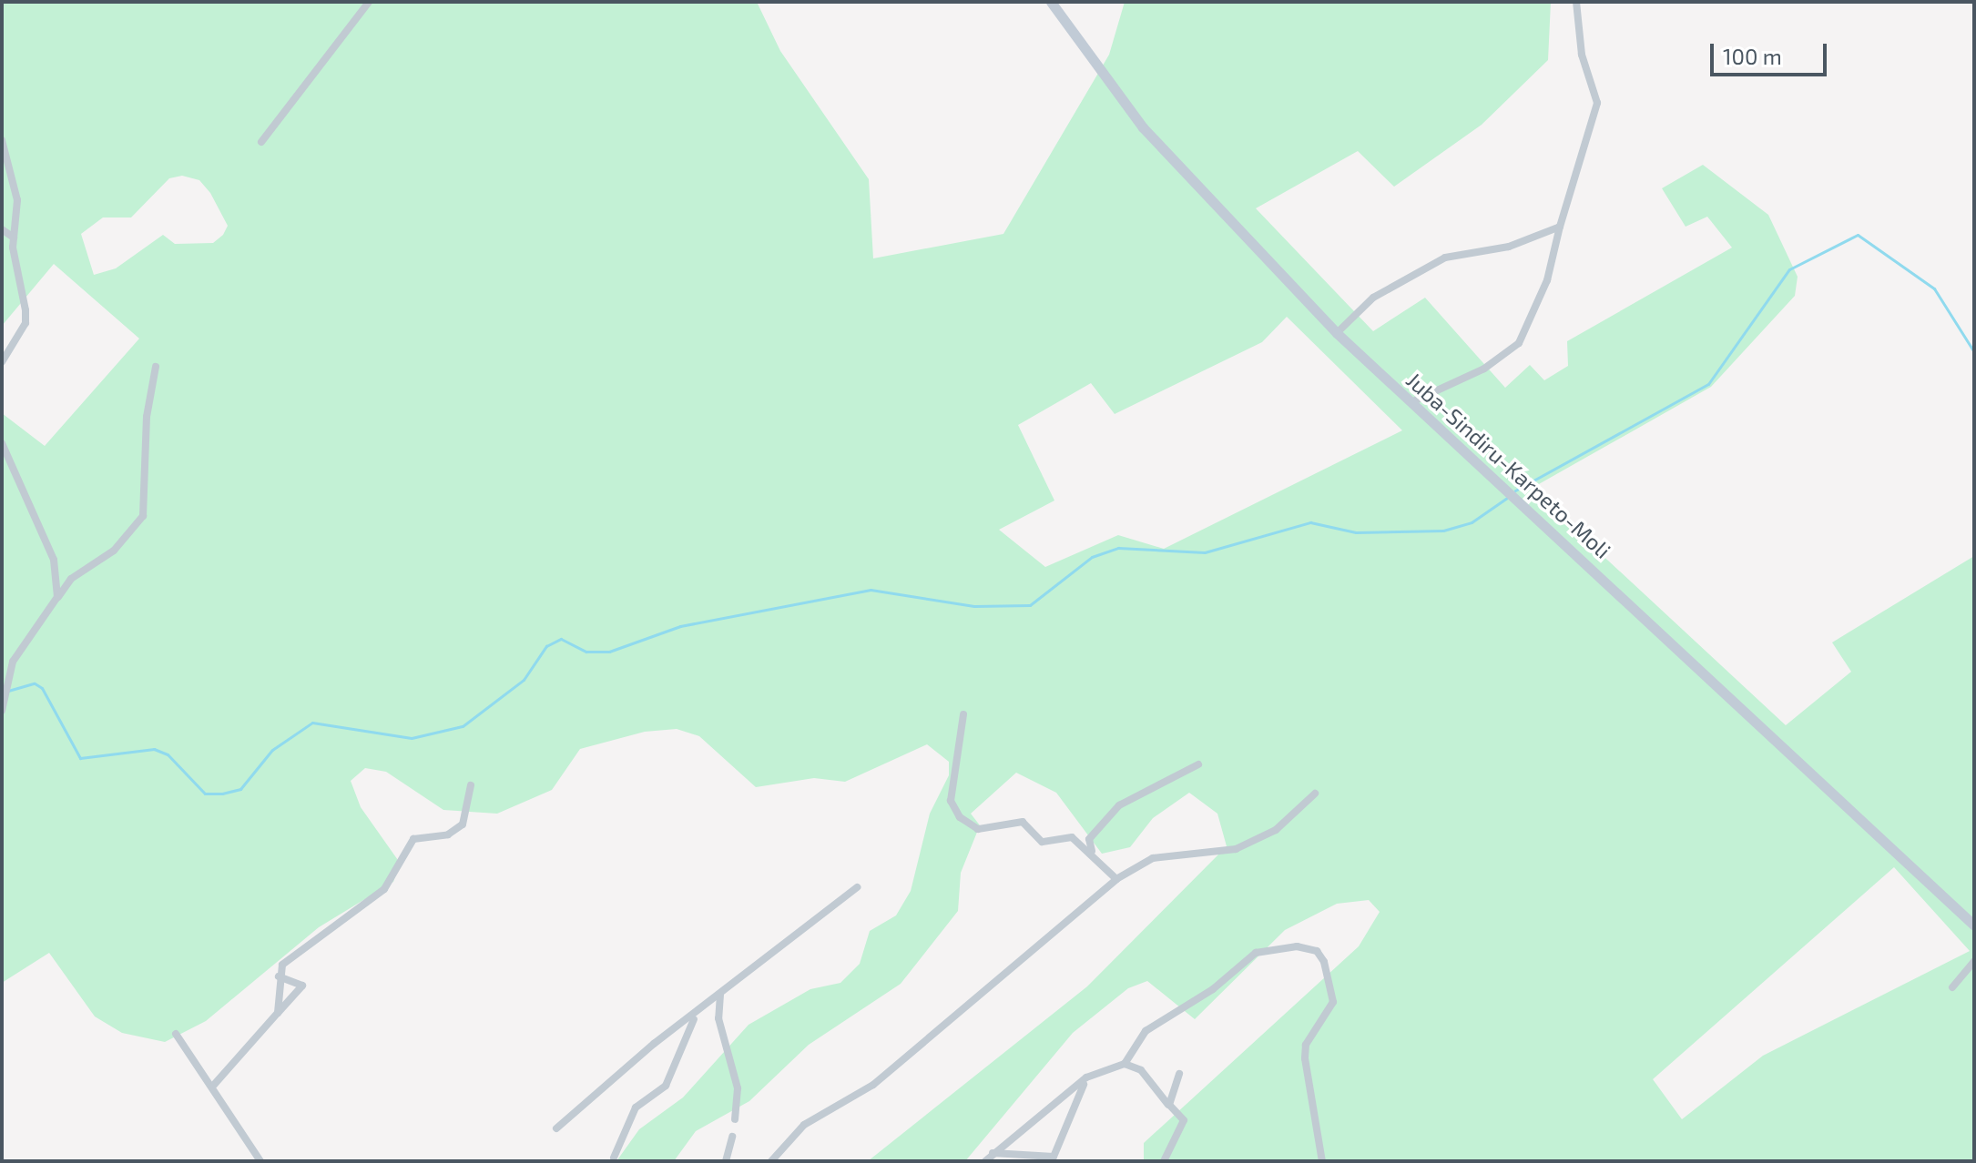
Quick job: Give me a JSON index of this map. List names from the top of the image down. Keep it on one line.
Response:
{"streets":{"main road":["Juba-Sindiru-Karpeto-Moli"]},"scale_bar":"100 m"}
